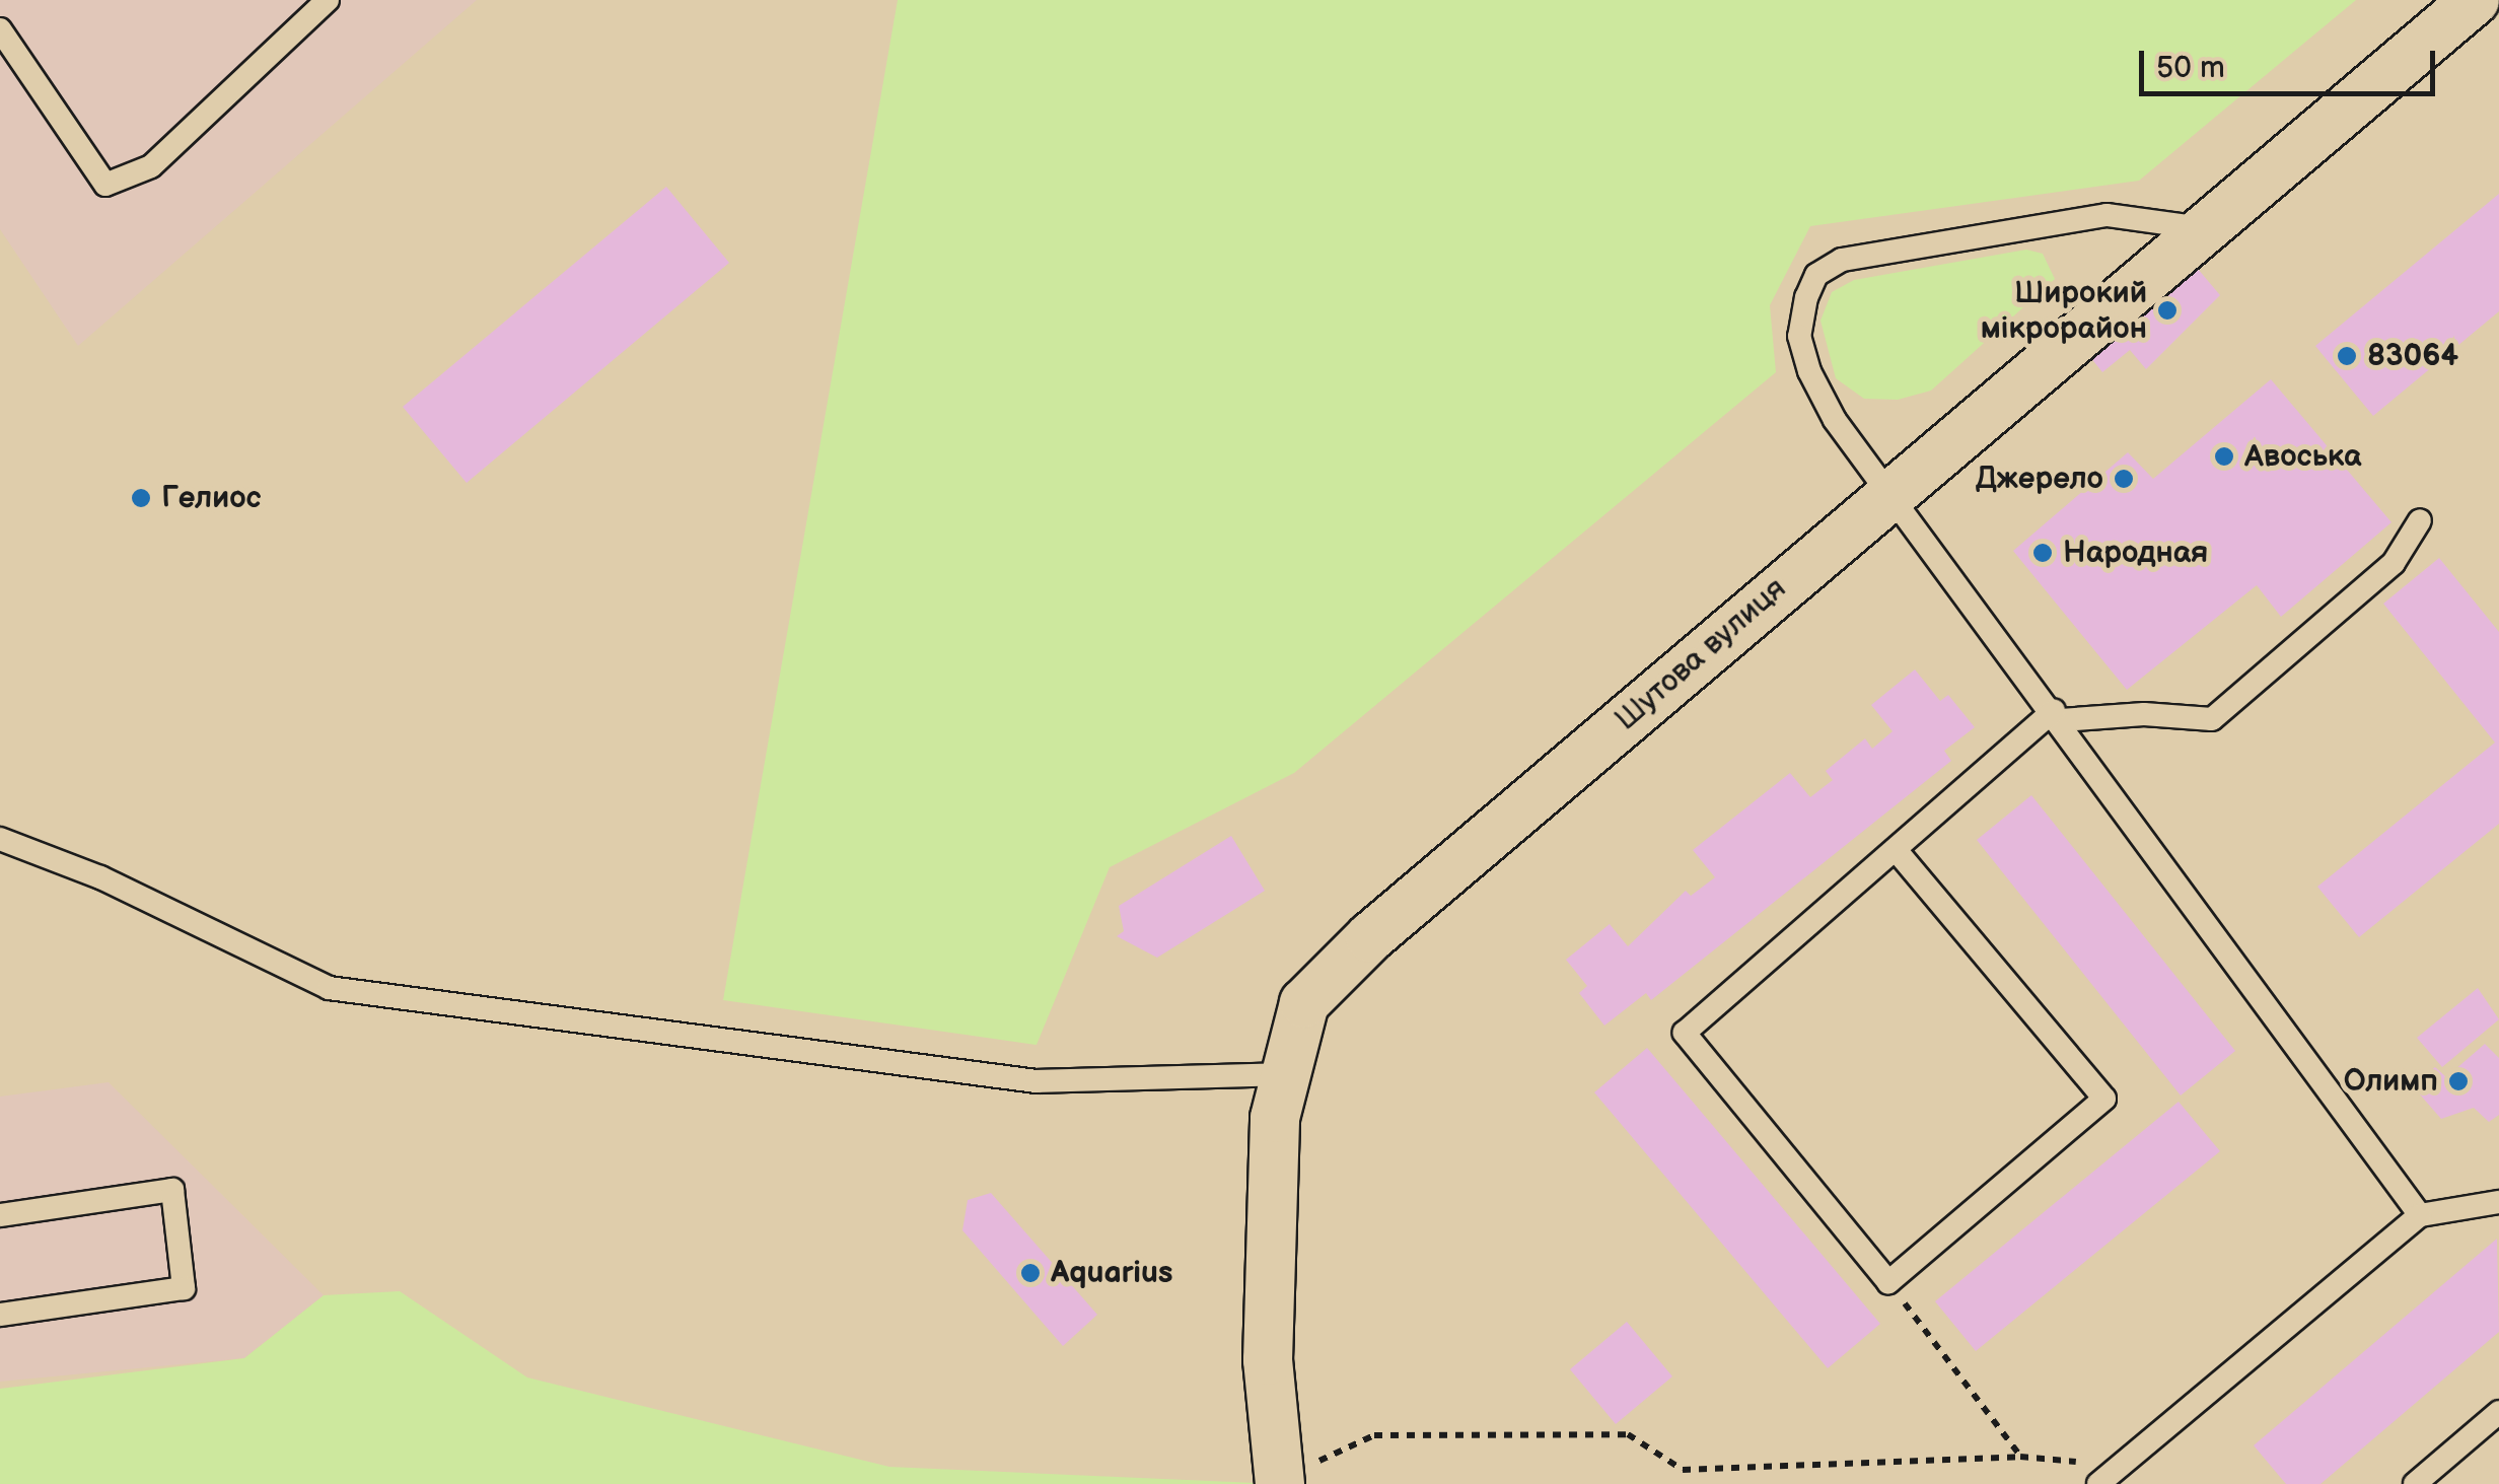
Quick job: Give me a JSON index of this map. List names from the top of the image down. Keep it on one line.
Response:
{"streets":{"street":["Шутова вулиця"]},"places":["Широкий мікрорайон","83064","Авоська","Джерело","Гелиос","Народная","Олимп","Aquarius"],"scale_bar":"50 m"}
